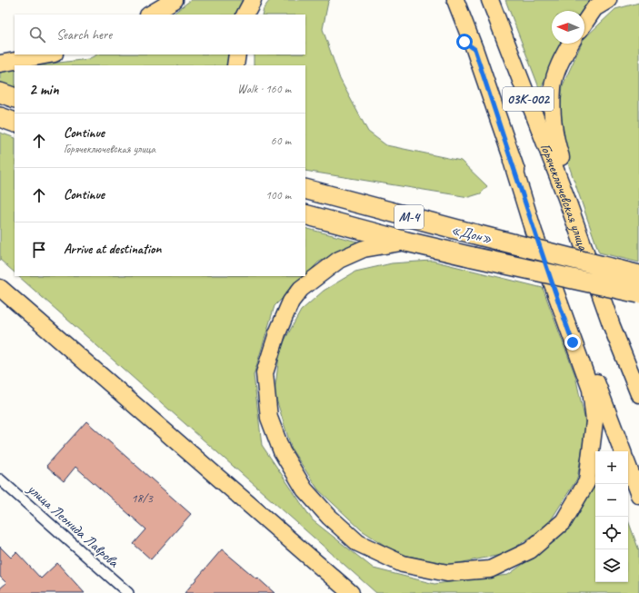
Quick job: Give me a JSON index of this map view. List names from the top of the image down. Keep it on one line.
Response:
{"streets":{"highway":["М-4","«Дон»"],"main road":["03К-002","Горячеключевская улица"],"street":["улица Леонида Лаврова"]},"house_numbers":["18/3"],"north":"left","page":{"search":"Search here","heading":["2 min","Walk · 160 m"],"list":[["Continue","Горячеключевская улица","60 m"],["Continue","100 m"],"Arrive at destination"],"map_buttons":["+","−"]}}
